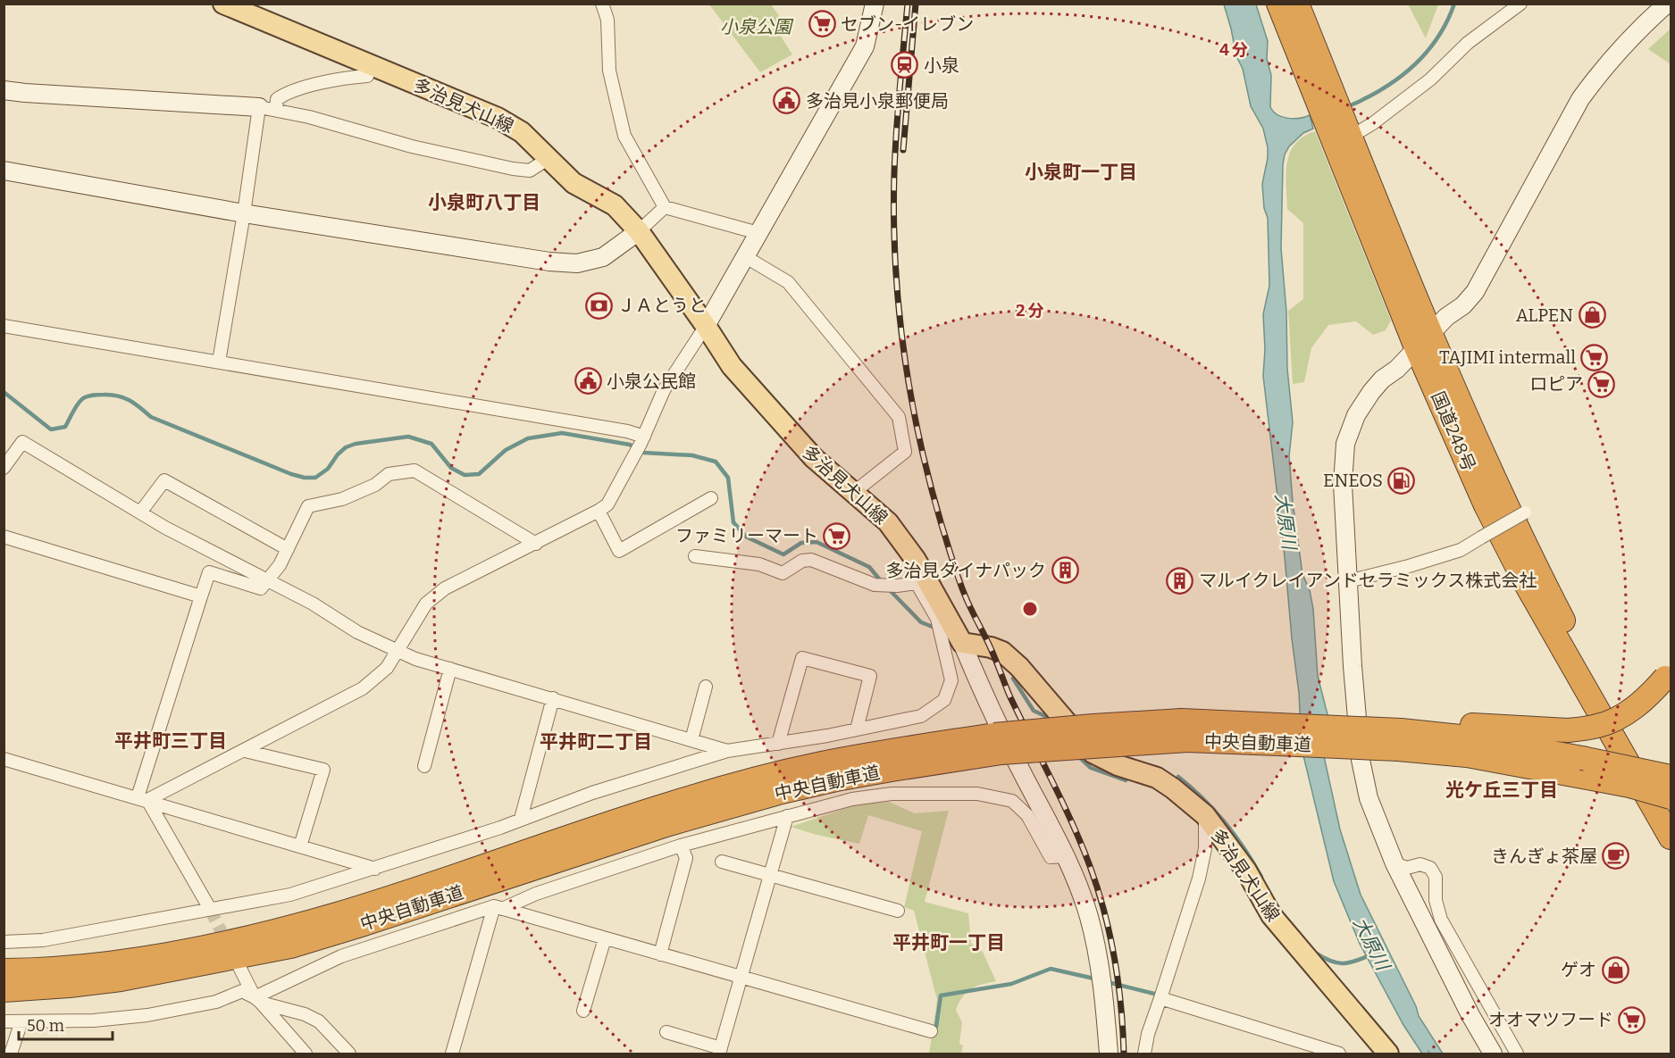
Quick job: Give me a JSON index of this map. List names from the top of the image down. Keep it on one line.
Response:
{"streets":{"highway":["国道248号","中央自動車道"],"main road":["多治見犬山線"]},"districts":["小泉町一丁目","小泉町八丁目","平井町三丁目","平井町二丁目","光ケ丘三丁目","平井町一丁目"],"water":["大原川"],"parks":["小泉公園"],"places":{"supermarket":["セブン-イレブン","TAJIMI intermall","ロピア","ファミリーマート","オオマツフード"],"station":["小泉"],"public building":["多治見小泉郵便局","小泉公民館"],"bank":["ＪＡとうと"],"shop":["ALPEN","ゲオ"],"fuel station":["ENEOS"],"building":["多治見ダイナパック","マルイクレイアンドセラミックス株式会社"],"cafe":["きんぎょ茶屋"]},"scale_bar":"50 m","rings":["4 分","2 分"]}
